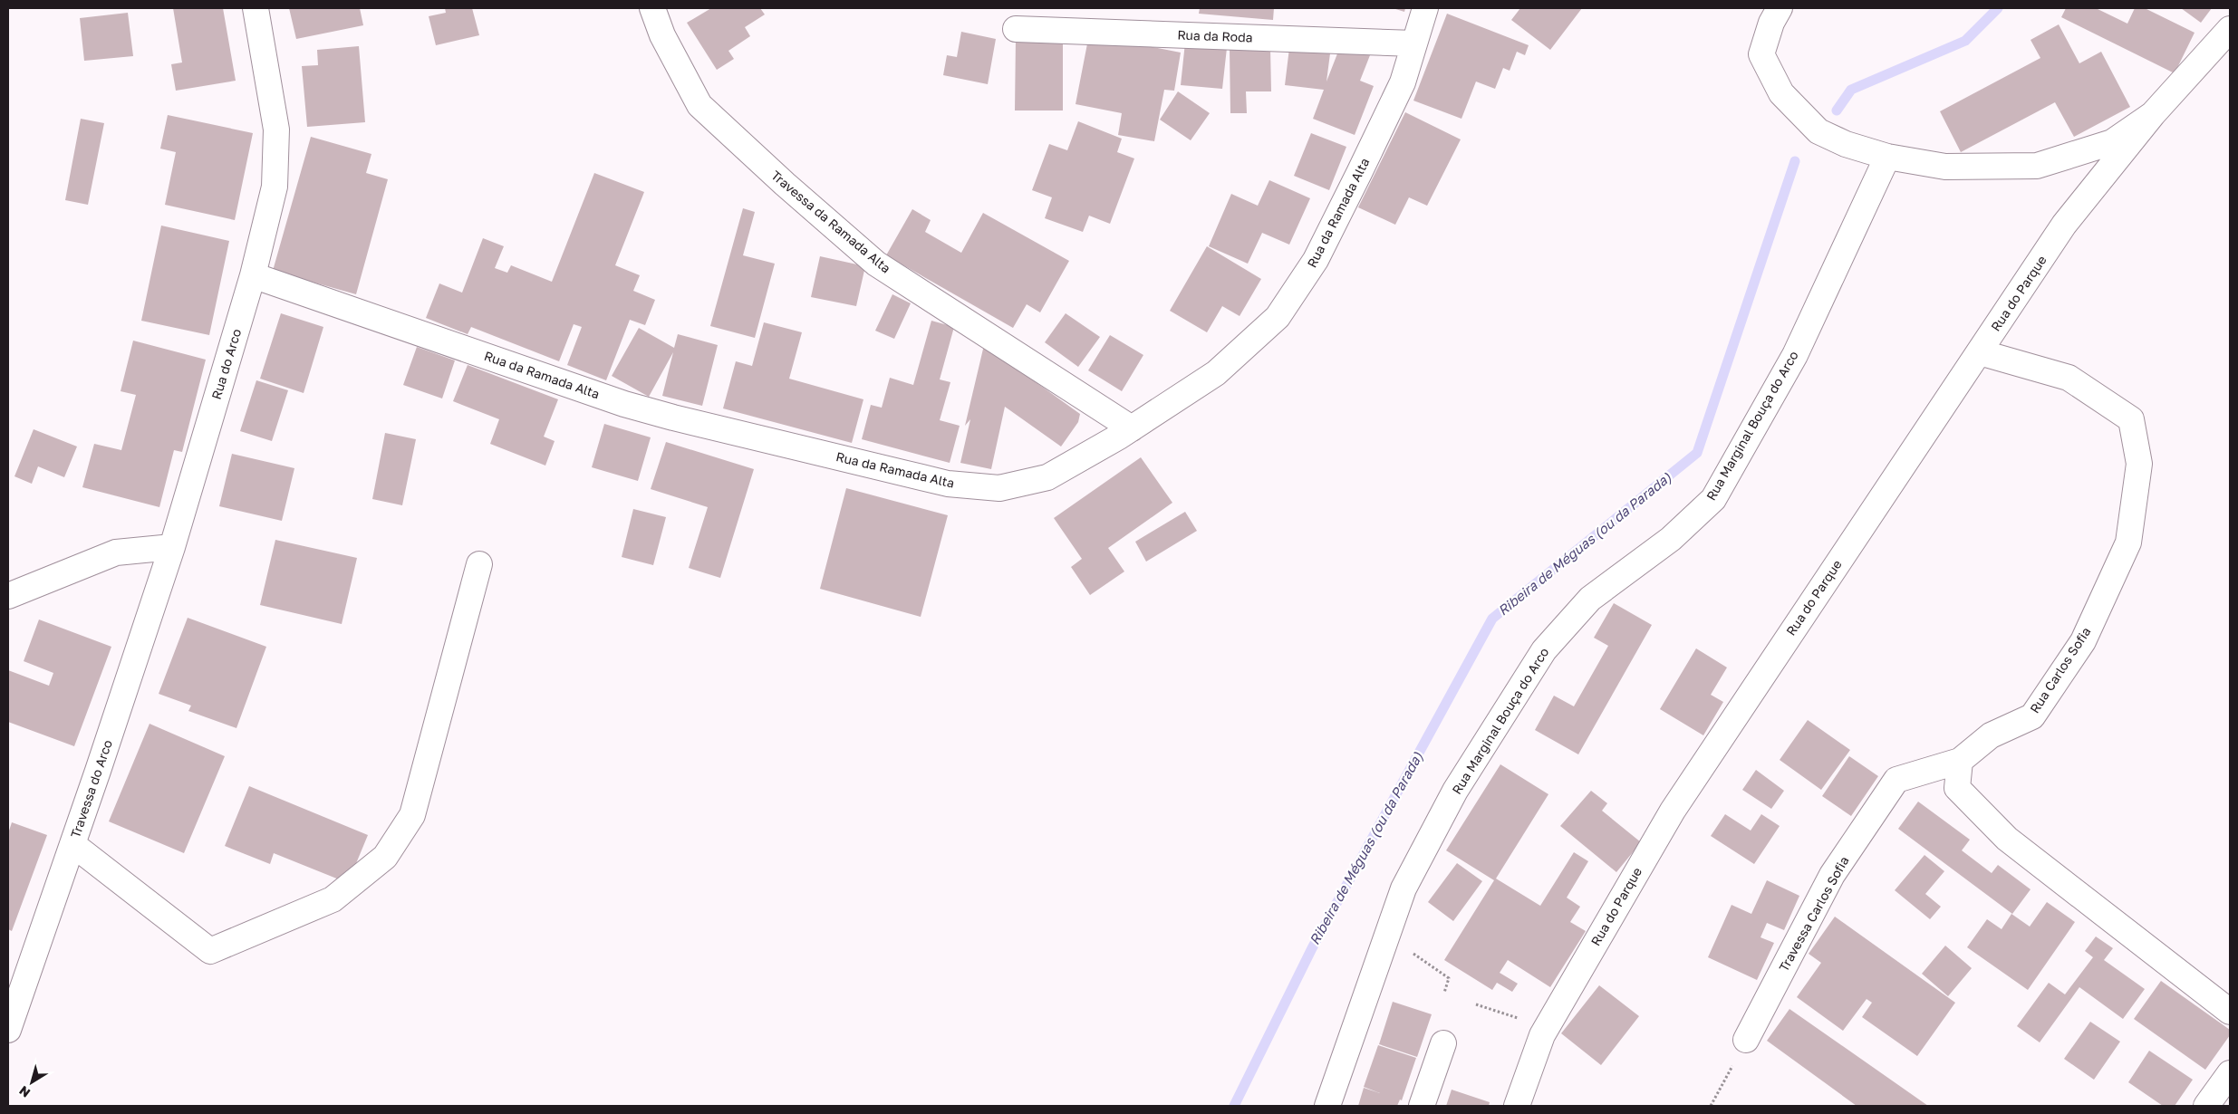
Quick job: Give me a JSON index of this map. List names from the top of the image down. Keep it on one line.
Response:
{"streets":{"street":["Rua da Roda","Rua da Ramada Alta","Travessa da Ramada Alta","Rua do Parque","Rua do Arco","Rua Marginal Bouça do Arco","Rua Carlos Sofia","Travessa do Arco","Travessa Carlos Sofia"]},"crossings":[["Rua da Roda","Rua da Ramada Alta"],["Rua da Ramada Alta","Travessa da Ramada Alta"],["Rua da Ramada Alta","Rua do Arco"],["Rua do Parque","Rua Carlos Sofia"],["Rua do Arco","Travessa do Arco"],["Rua Carlos Sofia","Travessa Carlos Sofia"]],"water":["Ribeira de Méguas (ou da Parada)"],"north":"bottom left"}
